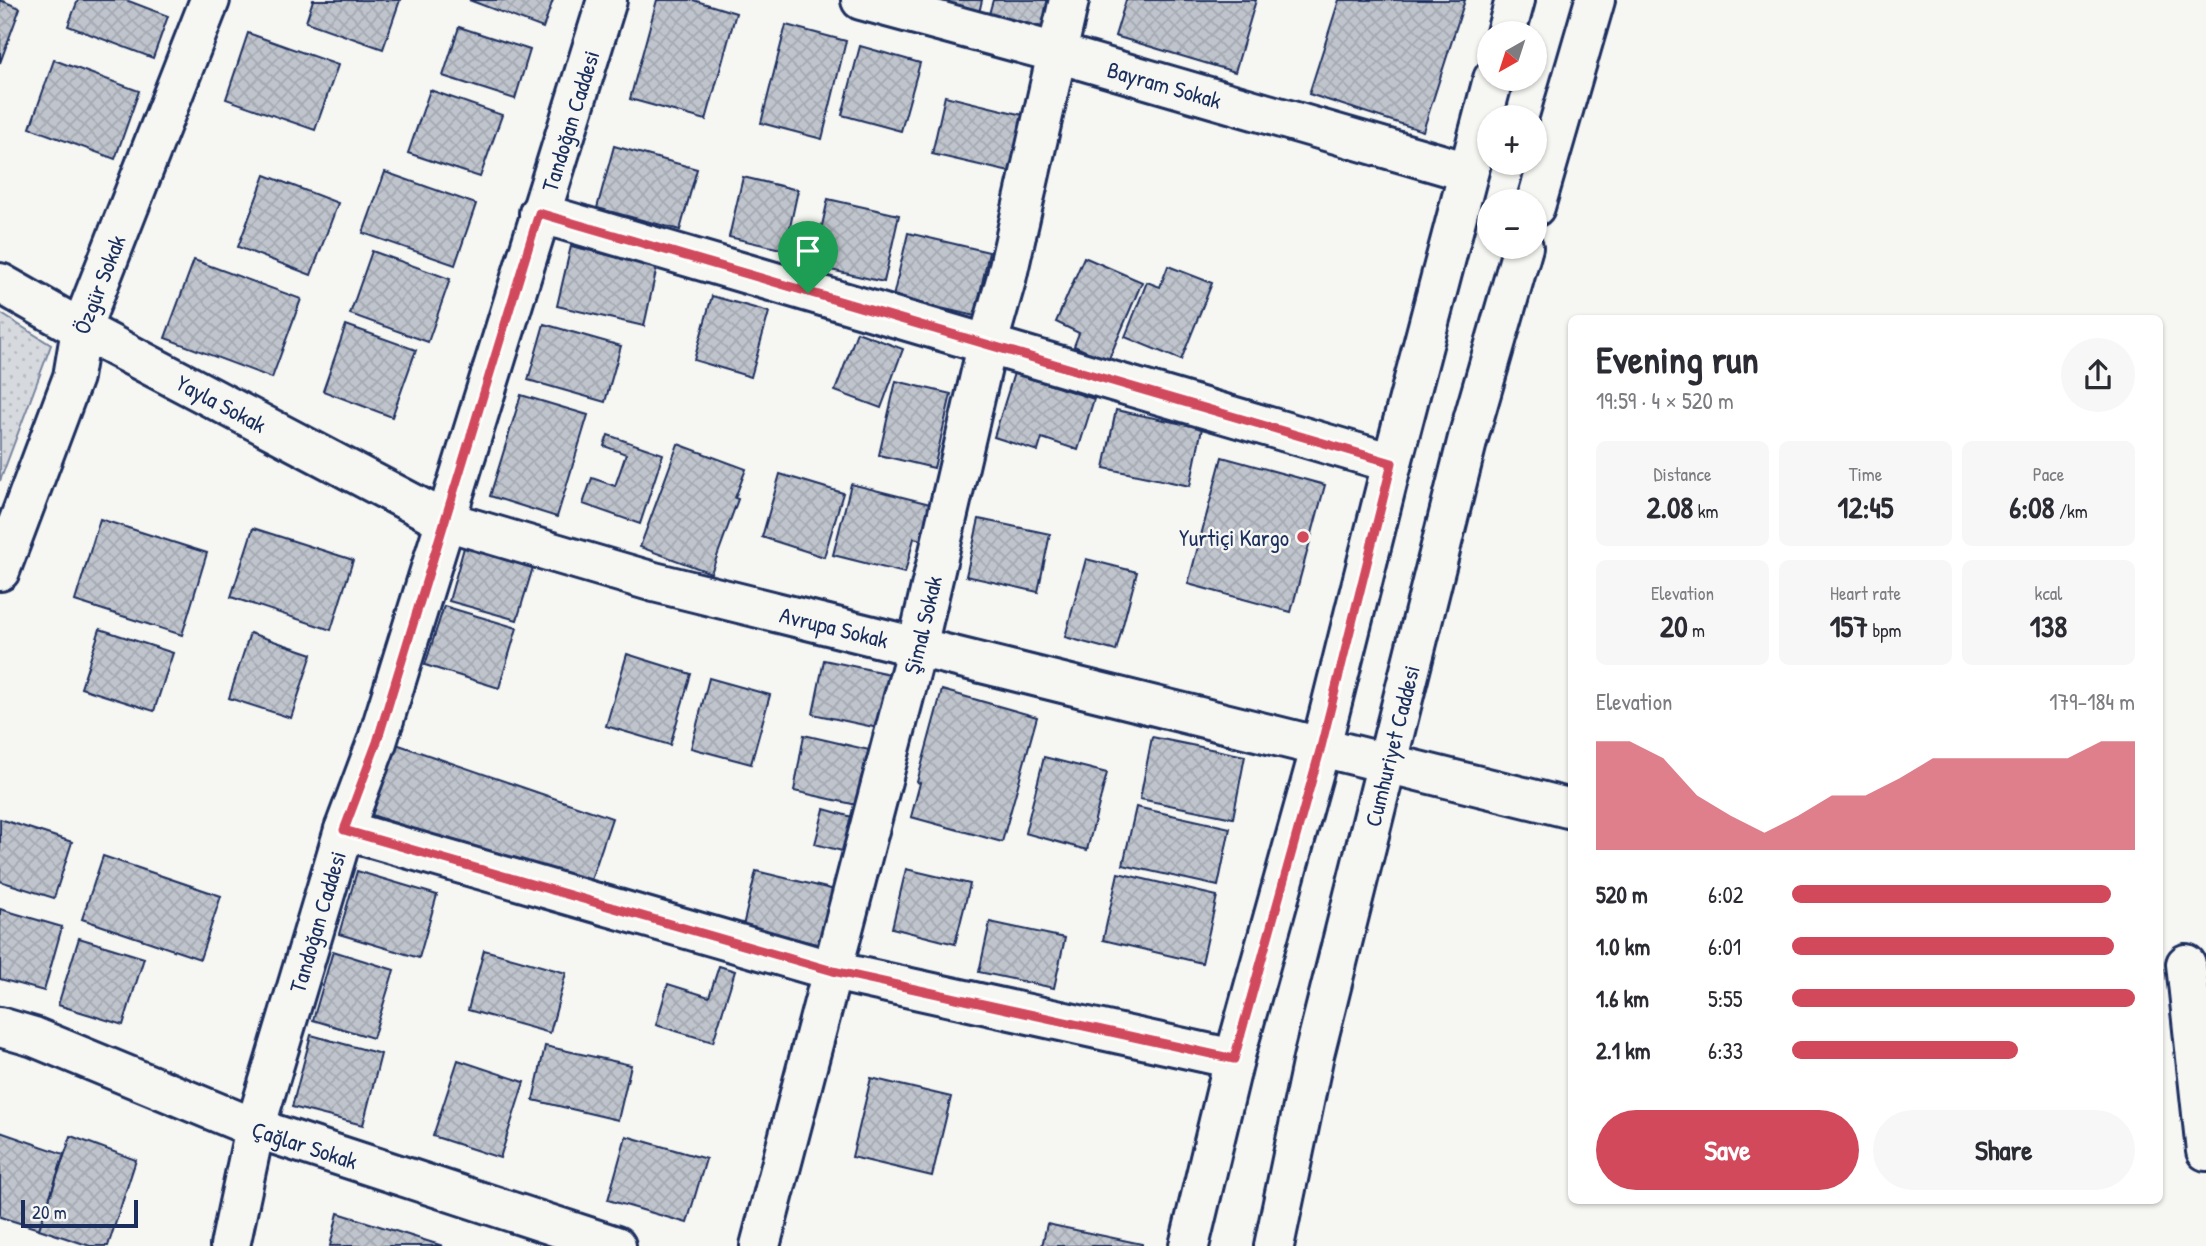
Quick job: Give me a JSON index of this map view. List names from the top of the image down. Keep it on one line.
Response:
{"streets":{"street":["Bayram Sokak","Tandoğan Caddesi","Özgür Sokak","Yayla Sokak","Şimal Sokak","Avrupa Sokak","Cumhuriyet Caddesi","Çağlar Sokak"]},"crossings":[["Bayram Sokak","Şimal Sokak"],["Tandoğan Caddesi","Yayla Sokak"],["Tandoğan Caddesi","Avrupa Sokak"],["Tandoğan Caddesi","Çağlar Sokak"],["Özgür Sokak","Yayla Sokak"],["Yayla Sokak","Avrupa Sokak"],["Şimal Sokak","Avrupa Sokak"],["Avrupa Sokak","Cumhuriyet Caddesi"]],"places":["Yurtiçi Kargo"],"scale_bar":"20 m","north":"bottom left","page":{"map_buttons":["+","−"],"heading":["Evening run","19:59 · 4 × 520 m"],"stats":[["Distance","2.08 km"],["Time","12:45"],["Pace","6:08 /km"],["Elevation","20 m"],["Heart rate","157 bpm"],["kcal","138"]],"chart":["Elevation","179–184 m"],"list":[{"name":"520 m","note":"6:02"},{"name":"1.0 km","note":"6:01"},{"name":"1.6 km","note":"5:55"},{"name":"2.1 km","note":"6:33"}],"buttons":["Save","Share"],"scale":"20 m"}}
